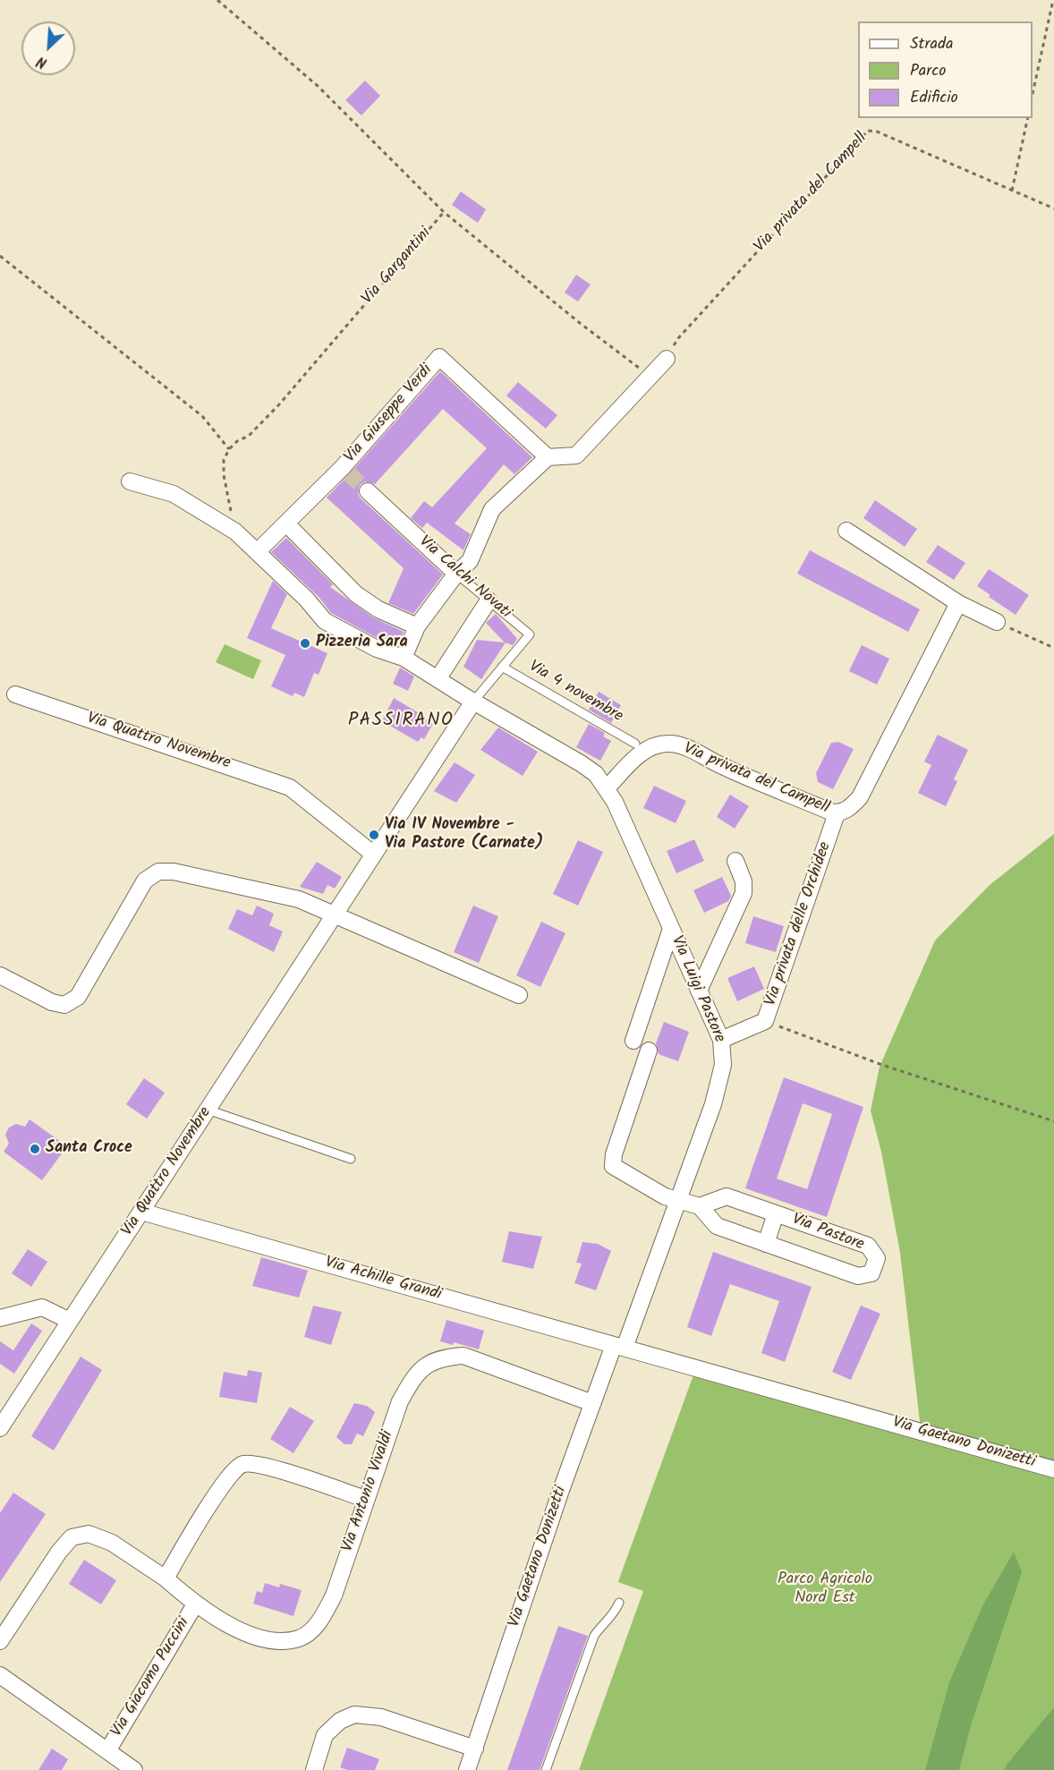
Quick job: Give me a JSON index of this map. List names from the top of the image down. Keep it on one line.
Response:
{"streets":{"street":["Via privata del Campell","Via Giuseppe Verdi","Via Calchi Novati","Via Quattro Novembre","Via privata delle Orchidee","Via Luigi Pastore","Via Pastore","Via Achille Grandi","Via Gaetano Donizetti","Via Antonio Vivaldi","Via Giacomo Puccini"],"lane":["Via 4 novembre"],"path":["Via Gargantini"]},"crossings":[["Via privata del Campell","Via privata delle Orchidee"],["Via privata del Campell","Via Luigi Pastore"],["Via Calchi Novati","Via 4 novembre"],["Via Calchi Novati","Via Quattro Novembre"],["Via 4 novembre","Via Quattro Novembre"],["Via Quattro Novembre","Via Luigi Pastore"],["Via Quattro Novembre","Via Achille Grandi"],["Via privata delle Orchidee","Via Luigi Pastore"],["Via Luigi Pastore","Via Achille Grandi"],["Via Luigi Pastore","Via Gaetano Donizetti"],["Via Achille Grandi","Via Gaetano Donizetti"],["Via Gaetano Donizetti","Via Antonio Vivaldi"],["Via Antonio Vivaldi","Via Giacomo Puccini"]],"districts":["PASSIRANO"],"parks":["Parco Agricolo Nord Est"],"places":["Pizzeria Sara","Via IV Novembre - Via Pastore (Carnate)","Santa Croce"],"legend":["Strada","Parco","Edificio"],"north":"bottom left"}
